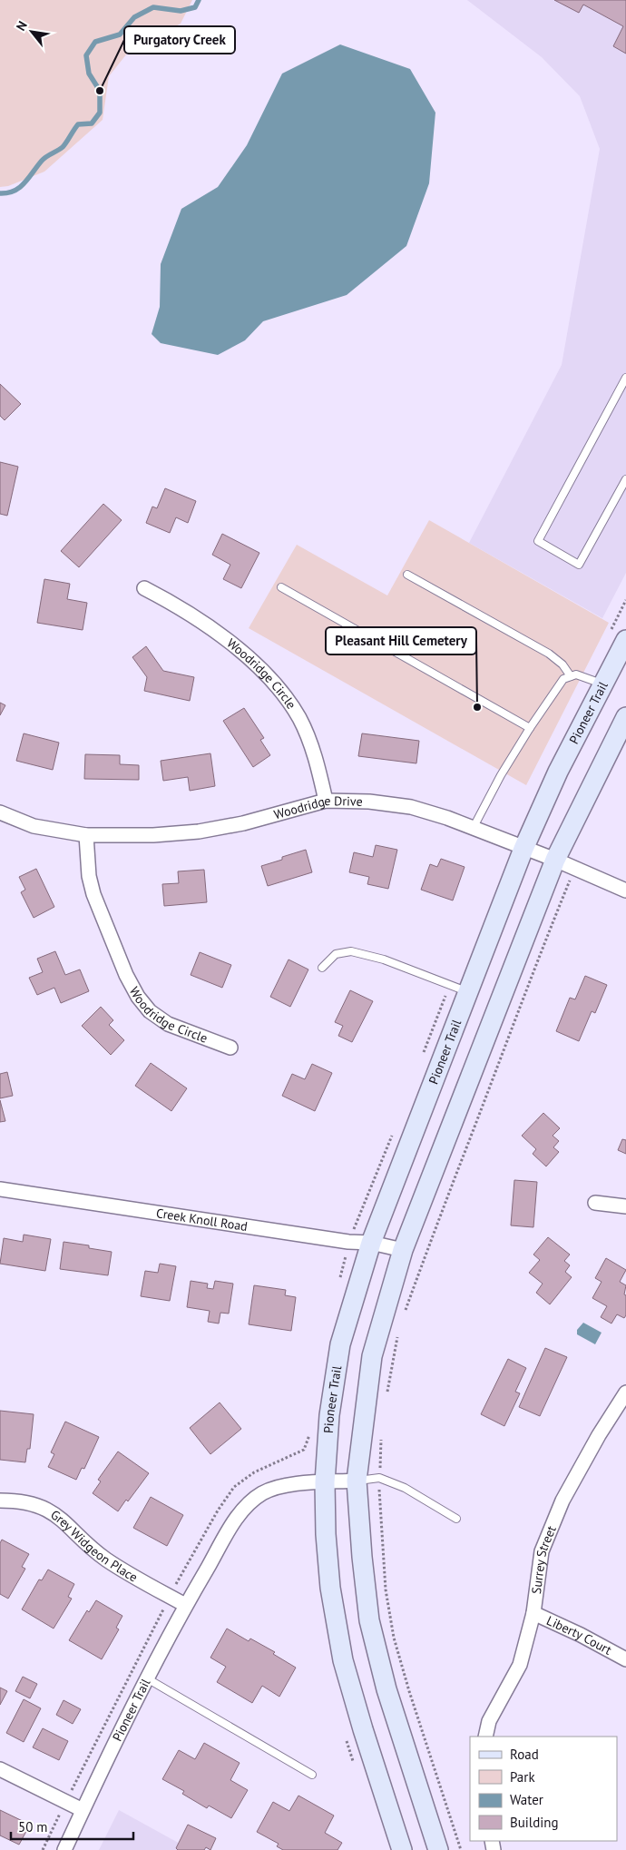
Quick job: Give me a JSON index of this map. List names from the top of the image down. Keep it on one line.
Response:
{"streets":{"main road":["Pioneer Trail"],"street":["Woodridge Circle","Woodridge Drive","Creek Knoll Road","Grey Widgeon Place","Surrey Street","Liberty Court"]},"crossings":[["Woodridge Circle","Woodridge Drive"],["Pioneer Trail","Woodridge Drive"],["Pioneer Trail","Creek Knoll Road"],["Pioneer Trail","Grey Widgeon Place"],["Surrey Street","Liberty Court"]],"places":["Purgatory Creek","Pleasant Hill Cemetery"],"legend":["Road","Park","Water","Building"],"scale_bar":"50 m","north":"top left"}
